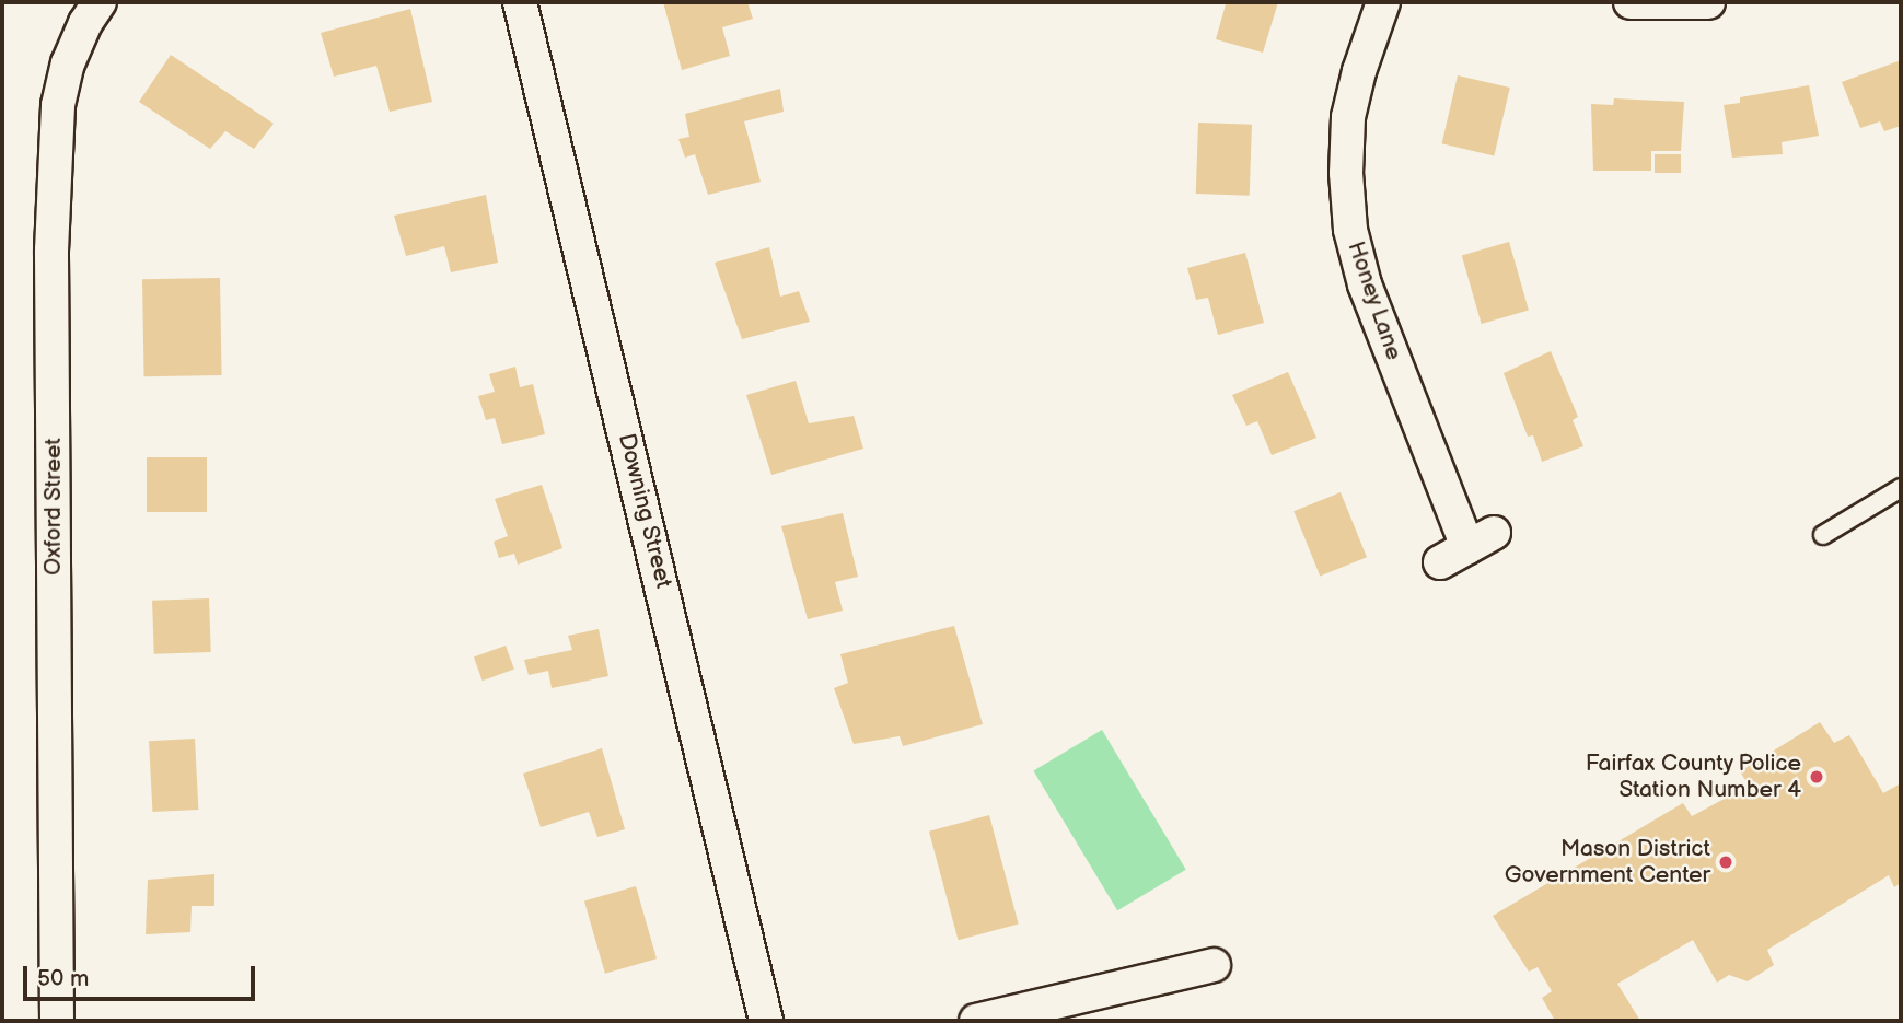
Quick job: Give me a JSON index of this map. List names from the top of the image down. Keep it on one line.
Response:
{"streets":{"street":["Honey Lane","Oxford Street","Downing Street"]},"places":["Fairfax County Police Station Number 4","Mason District Government Center"],"scale_bar":"50 m"}
